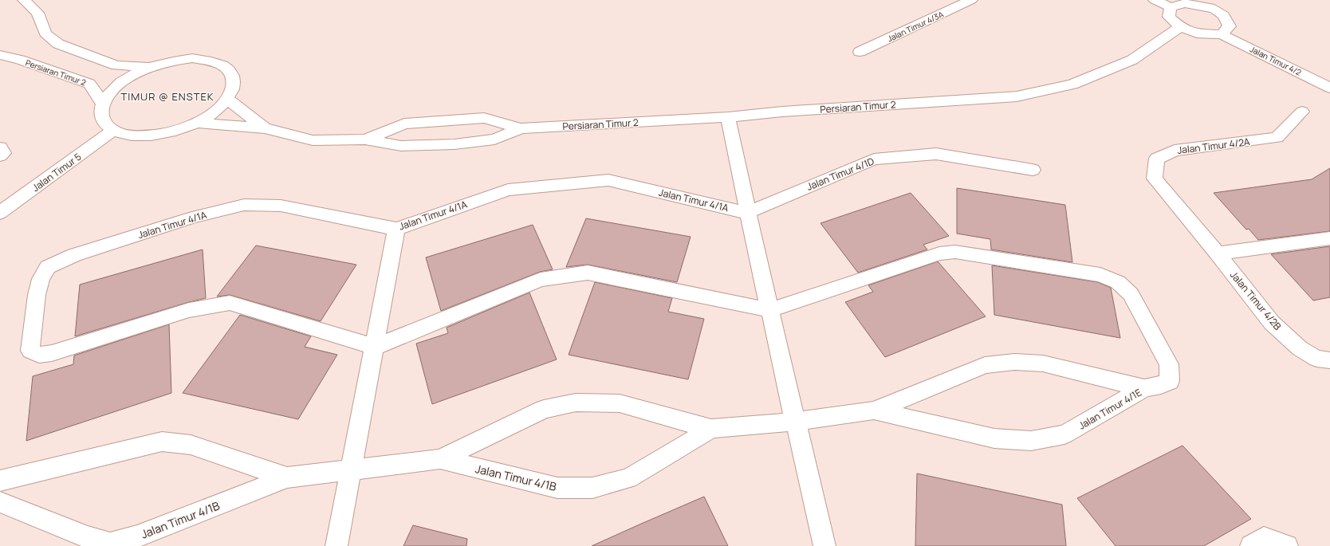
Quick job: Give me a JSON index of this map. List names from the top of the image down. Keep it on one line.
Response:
{"streets":{"street":["Jalan Timur 4/3A","Jalan Timur 4/2","Persiaran Timur 2","Jalan Timur 4/2A","Jalan Timur 5","Jalan Timur 4/1D","Jalan Timur 4/1A","Jalan Timur 4/2B","Jalan Timur 4/1E","Jalan Timur 4/1B"]},"crossings":[["Persiaran Timur 2","Jalan Timur 5"],["Jalan Timur 4/2A","Jalan Timur 4/2B"],["Jalan Timur 4/1D","Jalan Timur 4/1A"],["Jalan Timur 4/1E","Jalan Timur 4/1B"]],"districts":["TIMUR @ ENSTEK"]}
